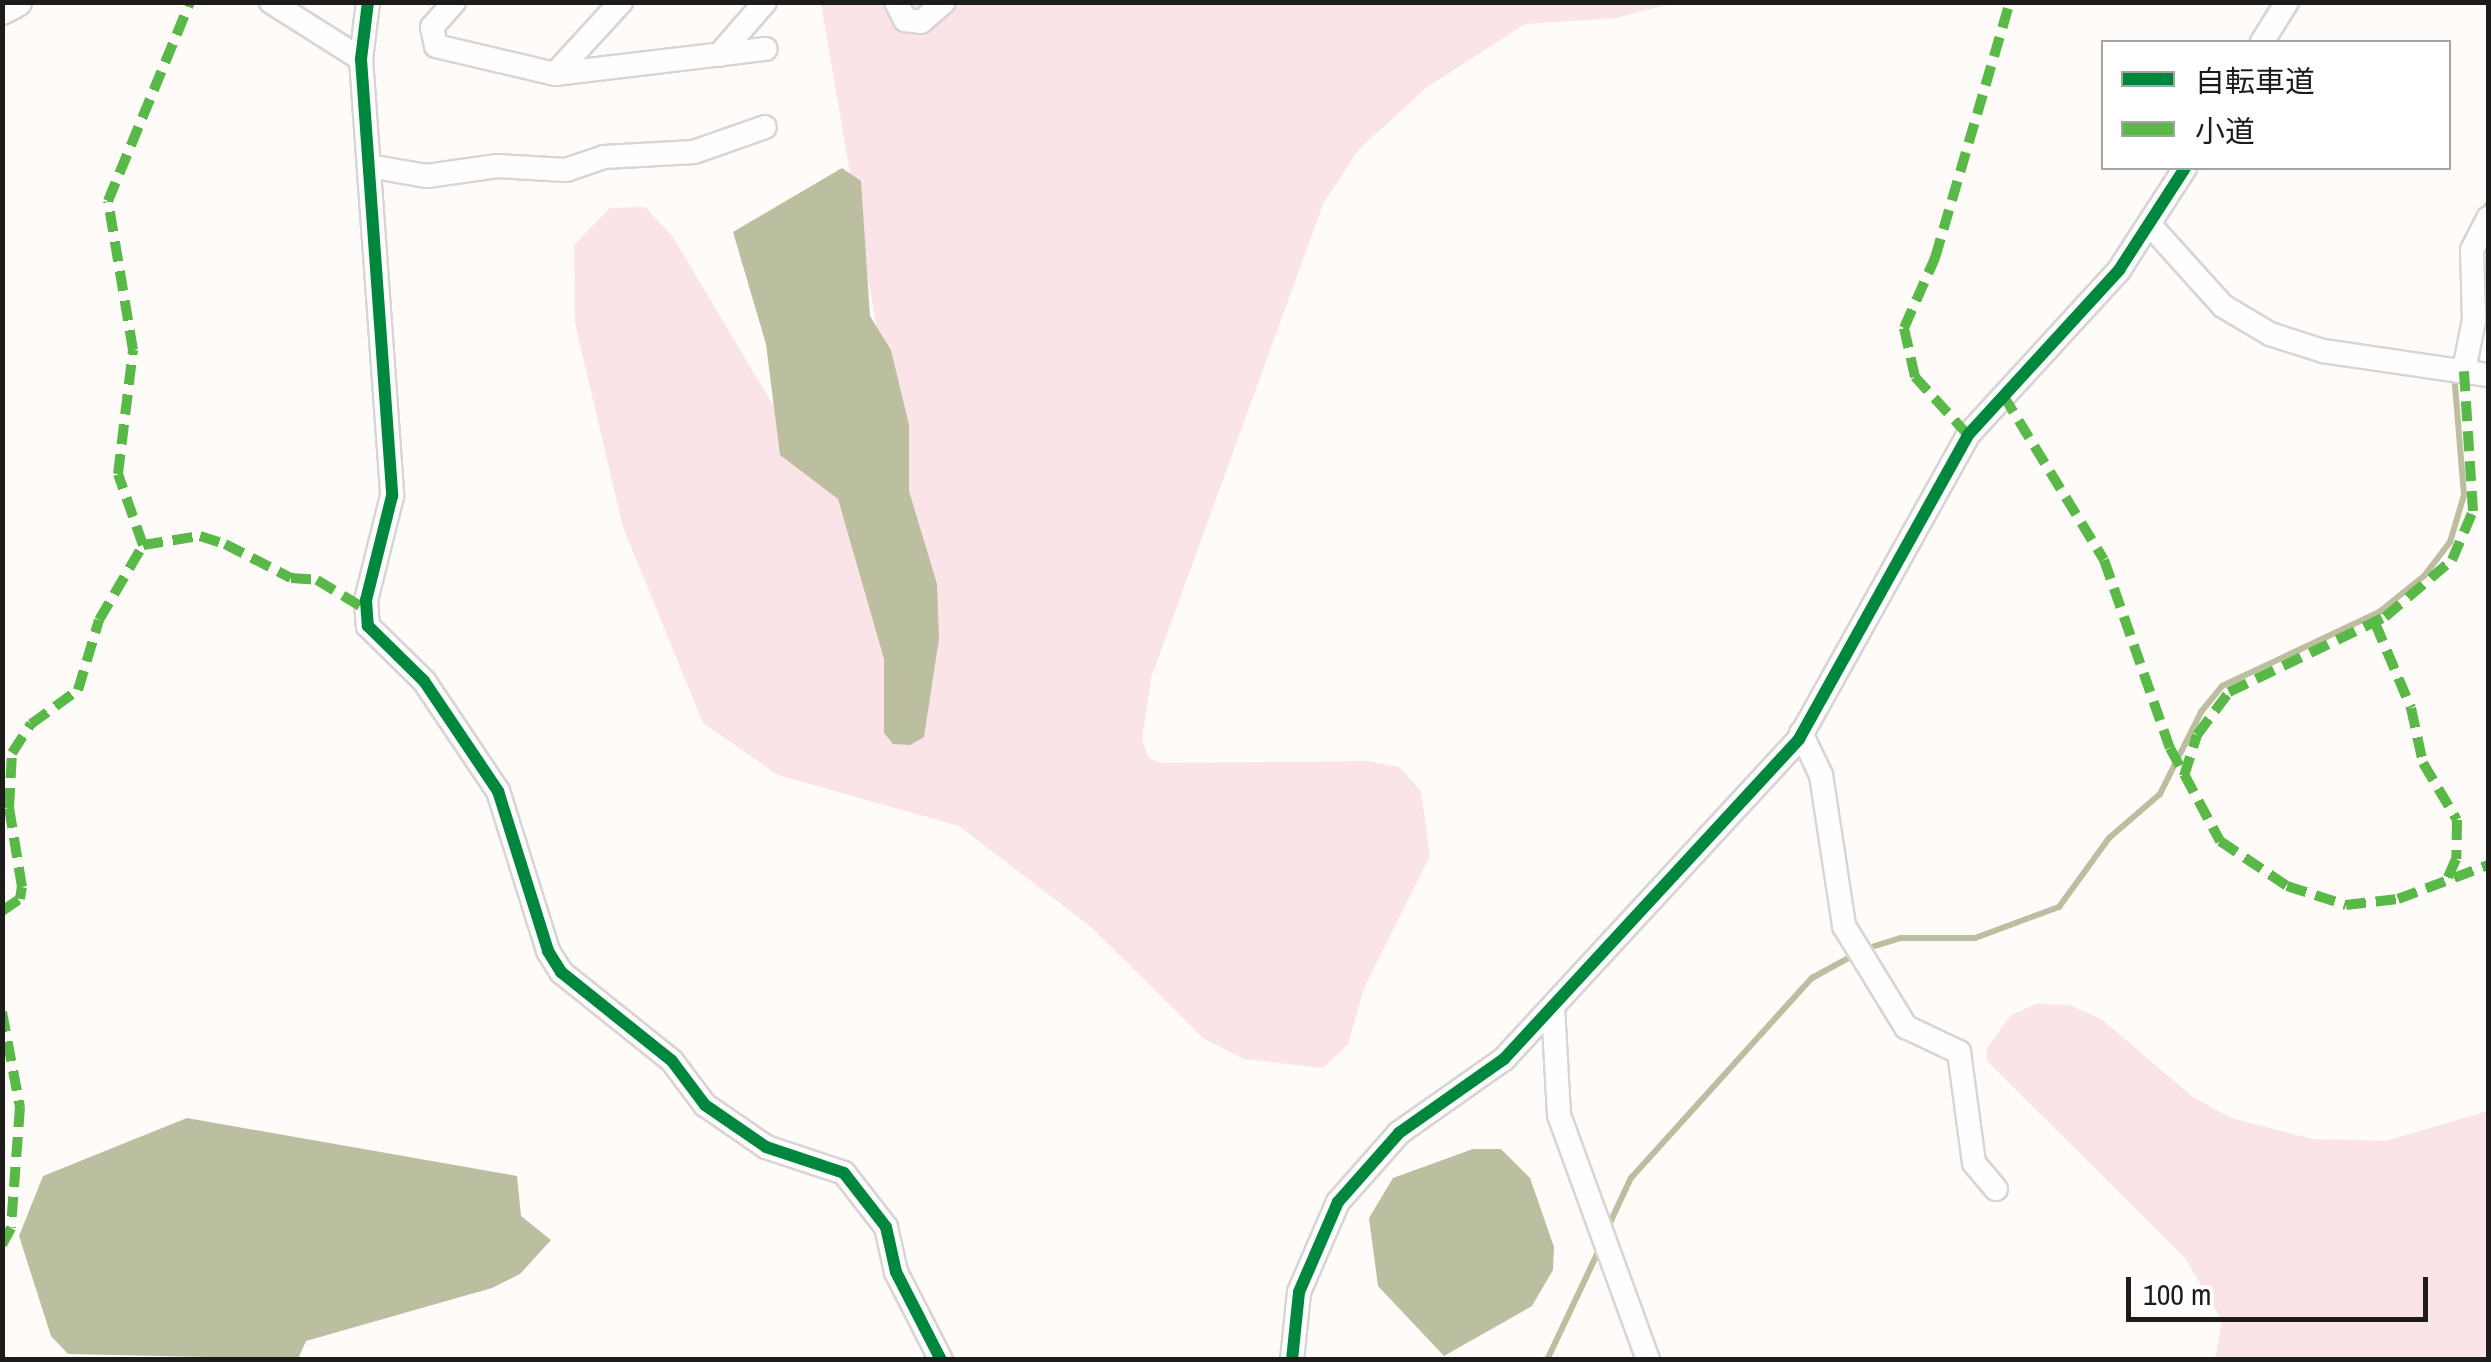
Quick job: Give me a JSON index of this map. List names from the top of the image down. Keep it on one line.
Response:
{"legend":["自転車道","小道"],"scale_bar":"100 m"}
